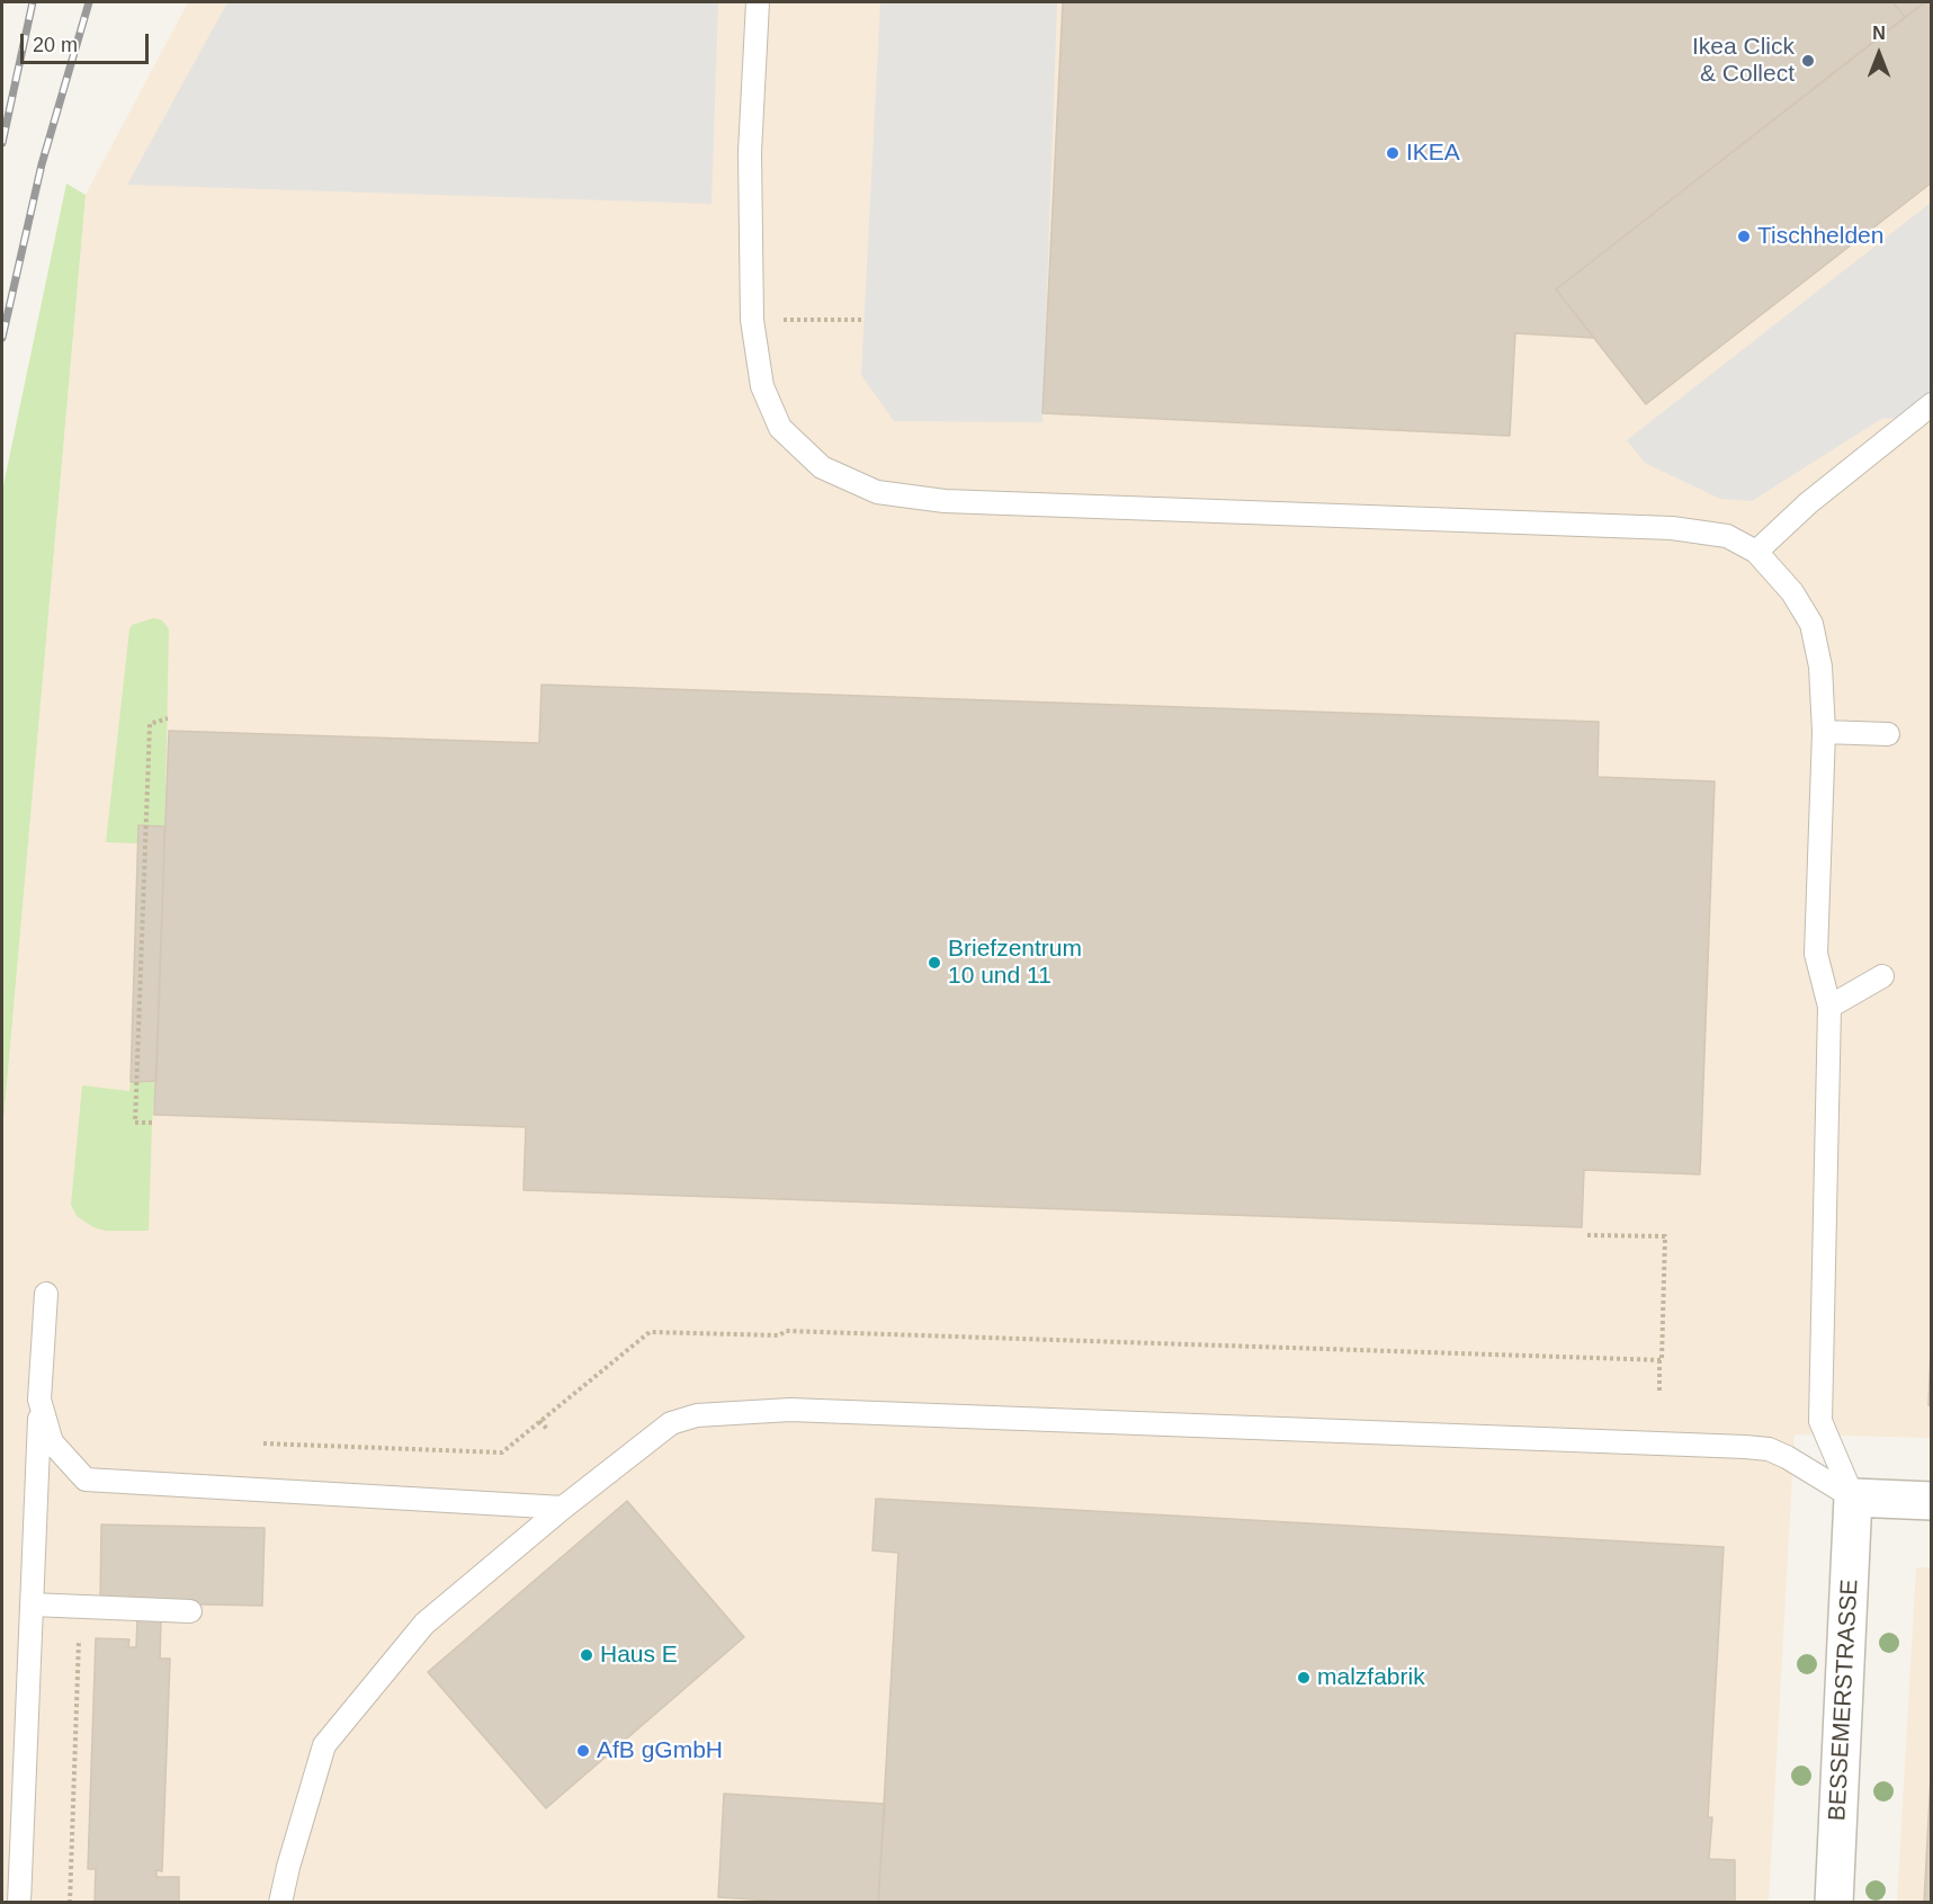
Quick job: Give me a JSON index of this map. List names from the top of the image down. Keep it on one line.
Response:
{"streets":{"street":["BESSEMERSTRASSE"]},"places":["Ikea Click & Collect","IKEA","Tischhelden","Briefzentrum 10 und 11","Haus E","malzfabrik","AfB gGmbH"],"scale_bar":"20 m","north":"top"}
